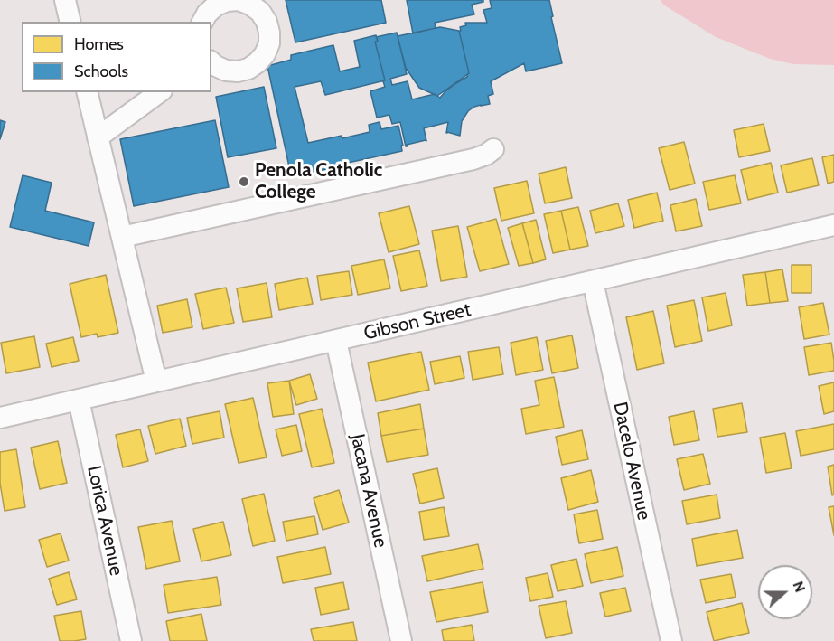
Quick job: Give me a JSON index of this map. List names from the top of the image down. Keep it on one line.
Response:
{"streets":{"street":["Gibson Street","Dacelo Avenue","Jacana Avenue","Lorica Avenue"]},"crossings":[["Gibson Street","Dacelo Avenue"],["Gibson Street","Jacana Avenue"],["Gibson Street","Lorica Avenue"]],"places":["Penola Catholic College"],"legend":["Homes","Schools"],"north":"right"}
